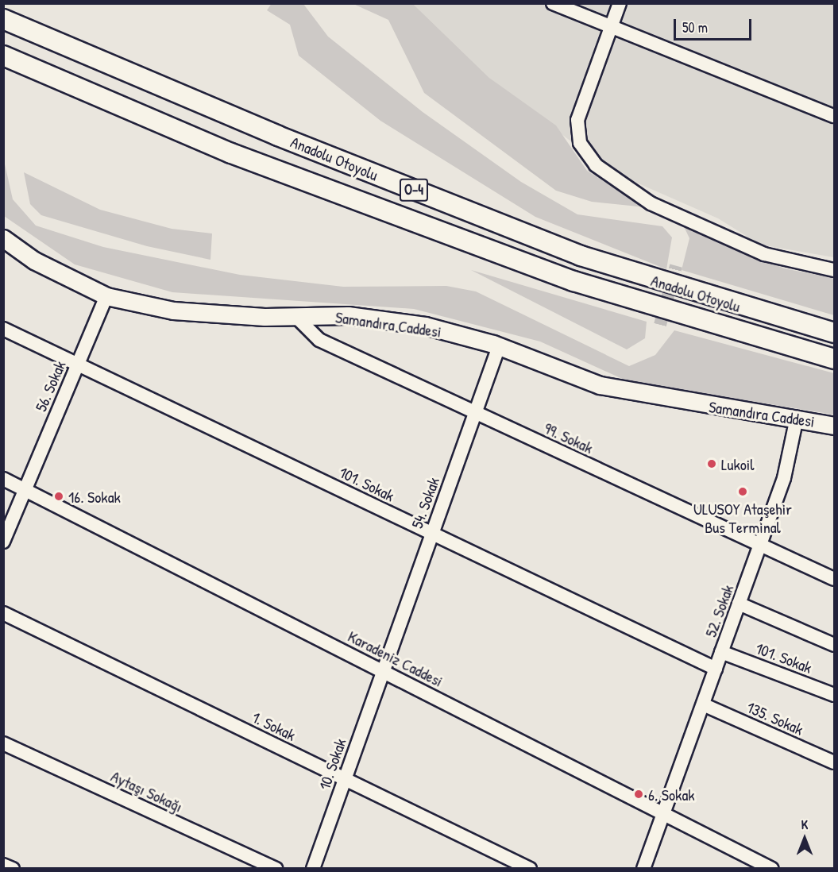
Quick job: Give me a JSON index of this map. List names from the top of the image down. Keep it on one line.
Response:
{"streets":{"highway":["Anadolu Otoyolu","O-4"],"main road":["Samandıra Caddesi"],"street":["56. Sokak","99. Sokak","101. Sokak","54. Sokak","52. Sokak","Karadeniz Caddesi","135. Sokak","1. Sokak","10. Sokak","Aytaşı Sokağı"]},"crossings":[["Samandıra Caddesi","56. Sokak"],["Samandıra Caddesi","99. Sokak"],["Samandıra Caddesi","54. Sokak"],["Samandıra Caddesi","52. Sokak"],["56. Sokak","101. Sokak"],["56. Sokak","Karadeniz Caddesi"],["99. Sokak","54. Sokak"],["99. Sokak","52. Sokak"],["101. Sokak","54. Sokak"],["101. Sokak","52. Sokak"],["54. Sokak","Karadeniz Caddesi"],["54. Sokak","10. Sokak"],["52. Sokak","Karadeniz Caddesi"],["52. Sokak","135. Sokak"],["Karadeniz Caddesi","10. Sokak"],["1. Sokak","10. Sokak"]],"places":["Lukoil","ULUSOY Ataşehir Bus Terminal","16. Sokak","6. Sokak"],"scale_bar":"50 m","north":"top"}
